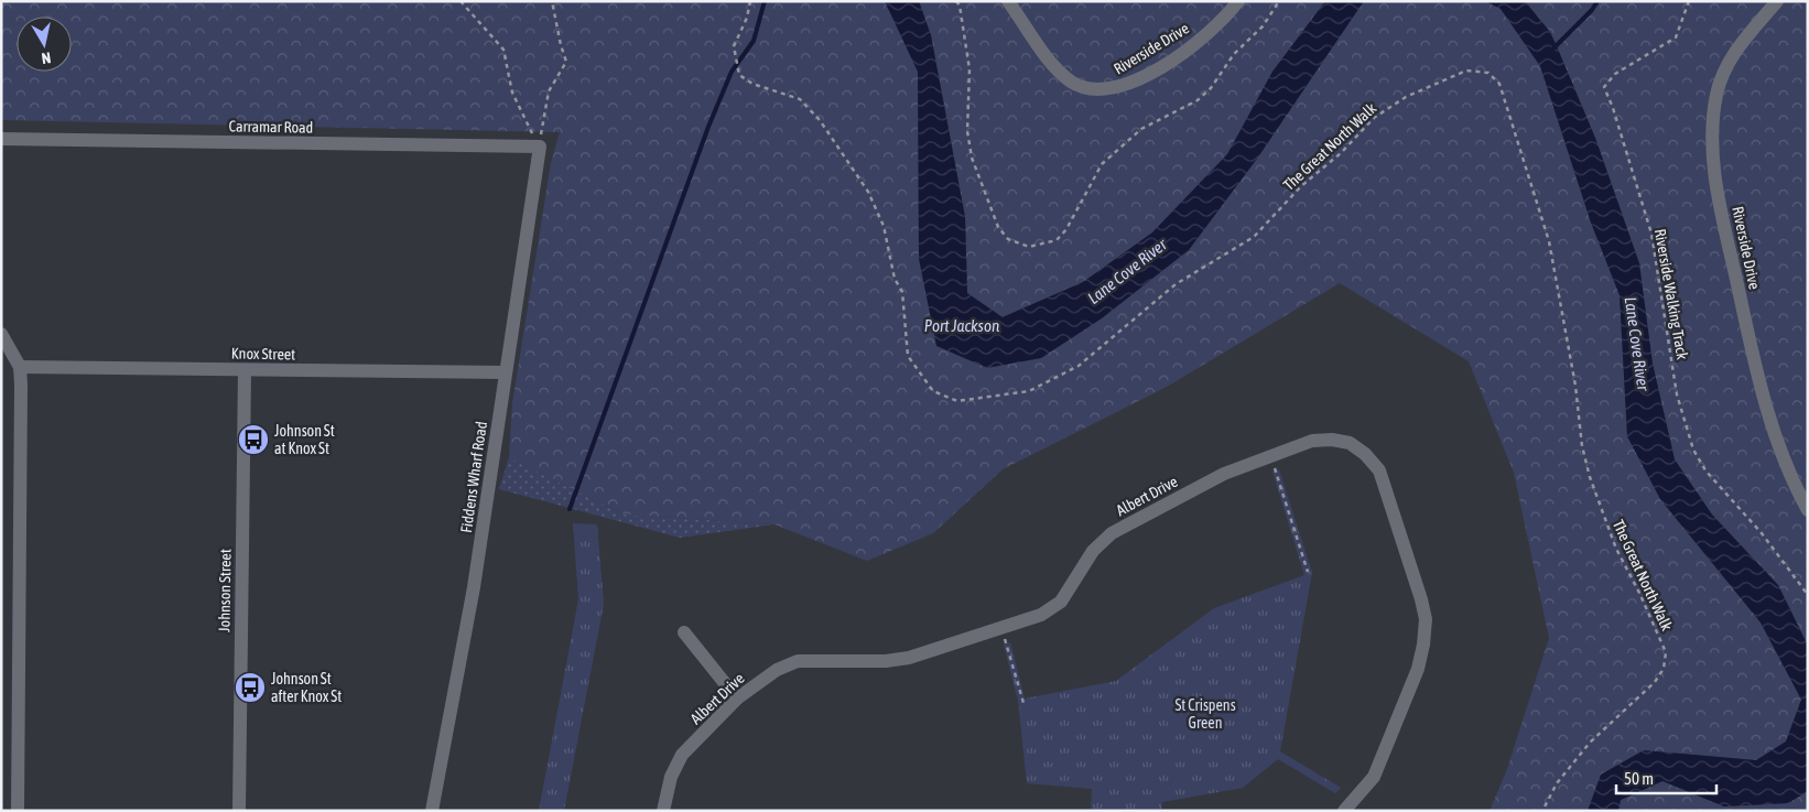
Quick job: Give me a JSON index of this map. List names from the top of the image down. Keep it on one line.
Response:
{"streets":{"street":["Riverside Drive","Carramar Road","Knox Street","Fiddens Wharf Road","Albert Drive","Johnson Street"],"path":["The Great North Walk","Riverside Walking Track"]},"crossings":[["Carramar Road","Fiddens Wharf Road"],["Knox Street","Fiddens Wharf Road"],["Knox Street","Johnson Street"]],"water":["Lane Cove River","Port Jackson"],"parks":["St Crispens Green"],"places":{"bus stop":["Johnson St at Knox St","Johnson St after Knox St"]},"scale_bar":"50 m","north":"bottom"}
